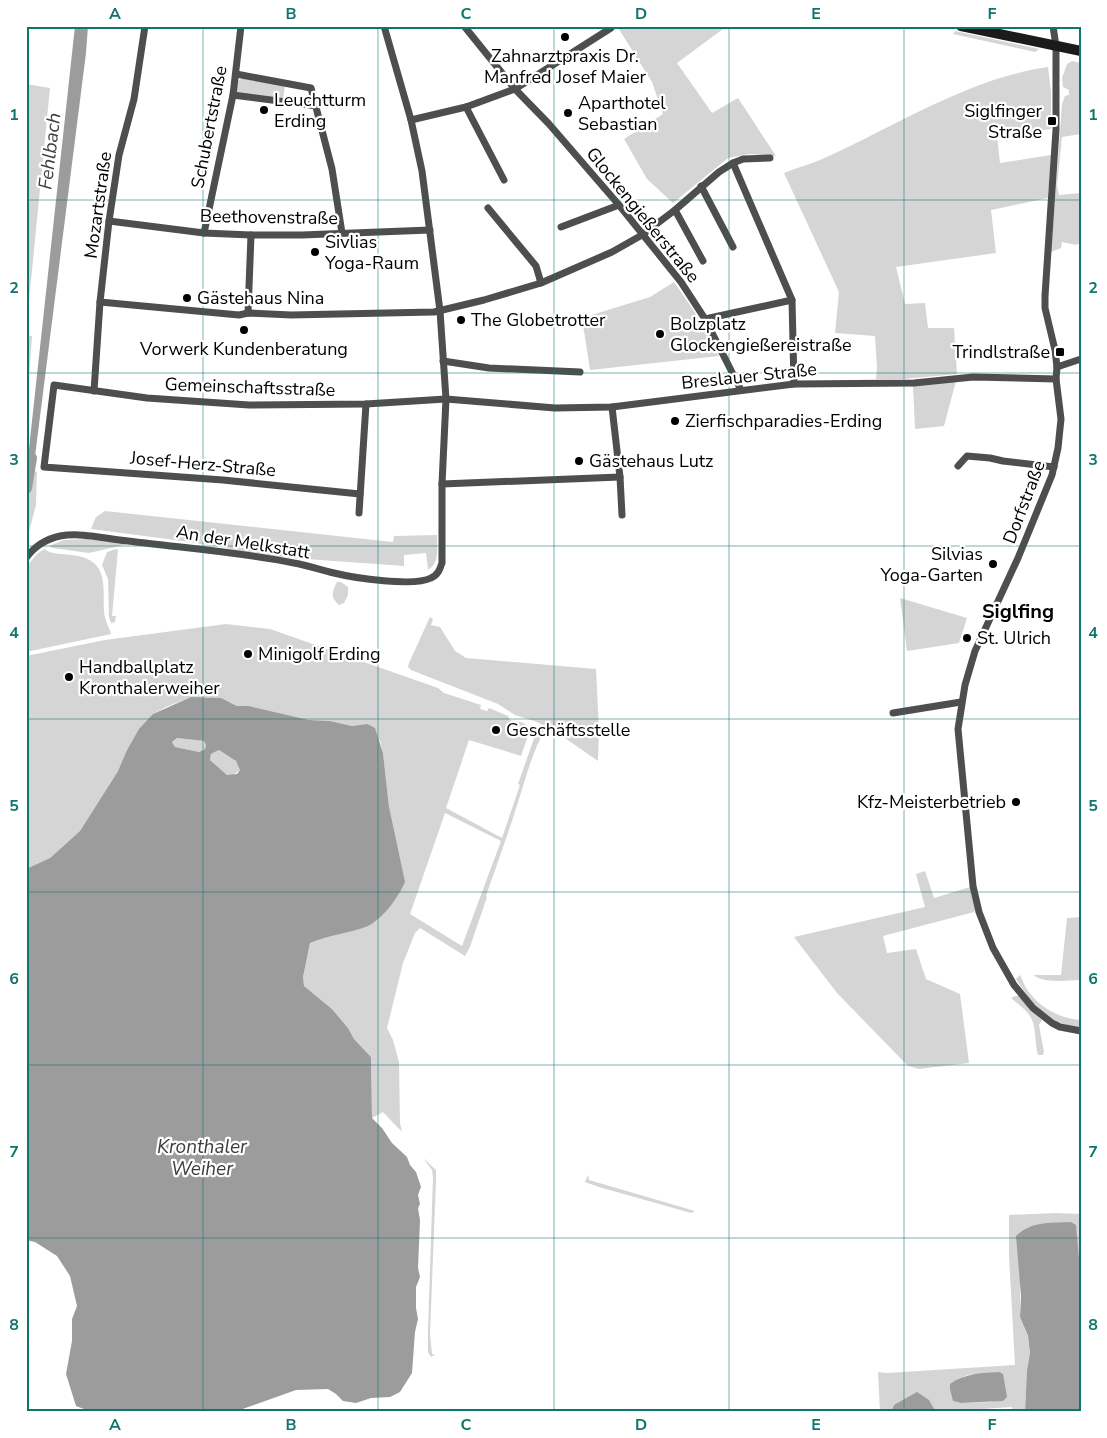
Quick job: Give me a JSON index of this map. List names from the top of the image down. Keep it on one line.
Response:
{"streets":{"street":["Schubertstraße","Mozartstraße","Glockengießerstraße","Beethovenstraße","Breslauer Straße","Gemeinschaftsstraße","Josef-Herz-Straße","Dorfstraße","An der Melkstatt"]},"crossings":[["Schubertstraße","Beethovenstraße"],["Mozartstraße","Beethovenstraße"],["Mozartstraße","Gemeinschaftsstraße"],["Glockengießerstraße","Breslauer Straße"],["Breslauer Straße","Gemeinschaftsstraße"],["Breslauer Straße","Dorfstraße"],["Gemeinschaftsstraße","Josef-Herz-Straße"]],"districts":["Siglfing"],"water":["Fehlbach","Kronthaler Weiher"],"places":{"other":["Zahnarztpraxis Dr. Manfred Josef Maier","Leuchtturm Erding","Aparthotel Sebastian","Sivlias Yoga-Raum","Gästehaus Nina","The Globetrotter","Vorwerk Kundenberatung","Bolzplatz Glockengießereistraße","Zierfischparadies-Erding","Gästehaus Lutz","Silvias Yoga-Garten","St. Ulrich","Minigolf Erding","Handballplatz Kronthalerweiher","Geschäftsstelle","Kfz-Meisterbetrieb"],"transit":["Siglfinger Straße","Trindlstraße"]},"grid":{"columns":["A","B","C","D","E","F"],"rows":["1","2","3","4","5","6","7","8"]}}
